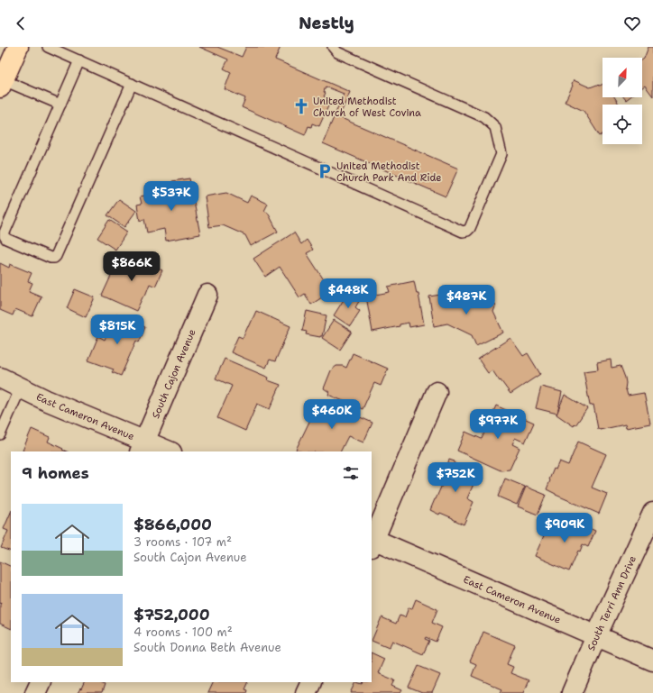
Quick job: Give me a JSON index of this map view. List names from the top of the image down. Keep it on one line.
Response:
{"streets":{"street":["South Cajon Avenue","East Cameron Avenue","South Terri Ann Drive"]},"crossings":[["South Cajon Avenue","East Cameron Avenue"],["East Cameron Avenue","South Terri Ann Drive"]],"places":{"church":["United Methodist Church of West Covina"],"parking":["United Methodist Church Park And Ride"]},"north":"top right","page":{"header":"Nestly","price":["$537K","$866K","$448K","$487K","$815K","$460K","$977K","$752K","$909K"],"heading":"9 homes","list":[{"name":"$866,000","note":"3 rooms · 107 m² · South Cajon Avenue"},{"name":"$752,000","note":"4 rooms · 100 m² · South Donna Beth Avenue"}]}}
